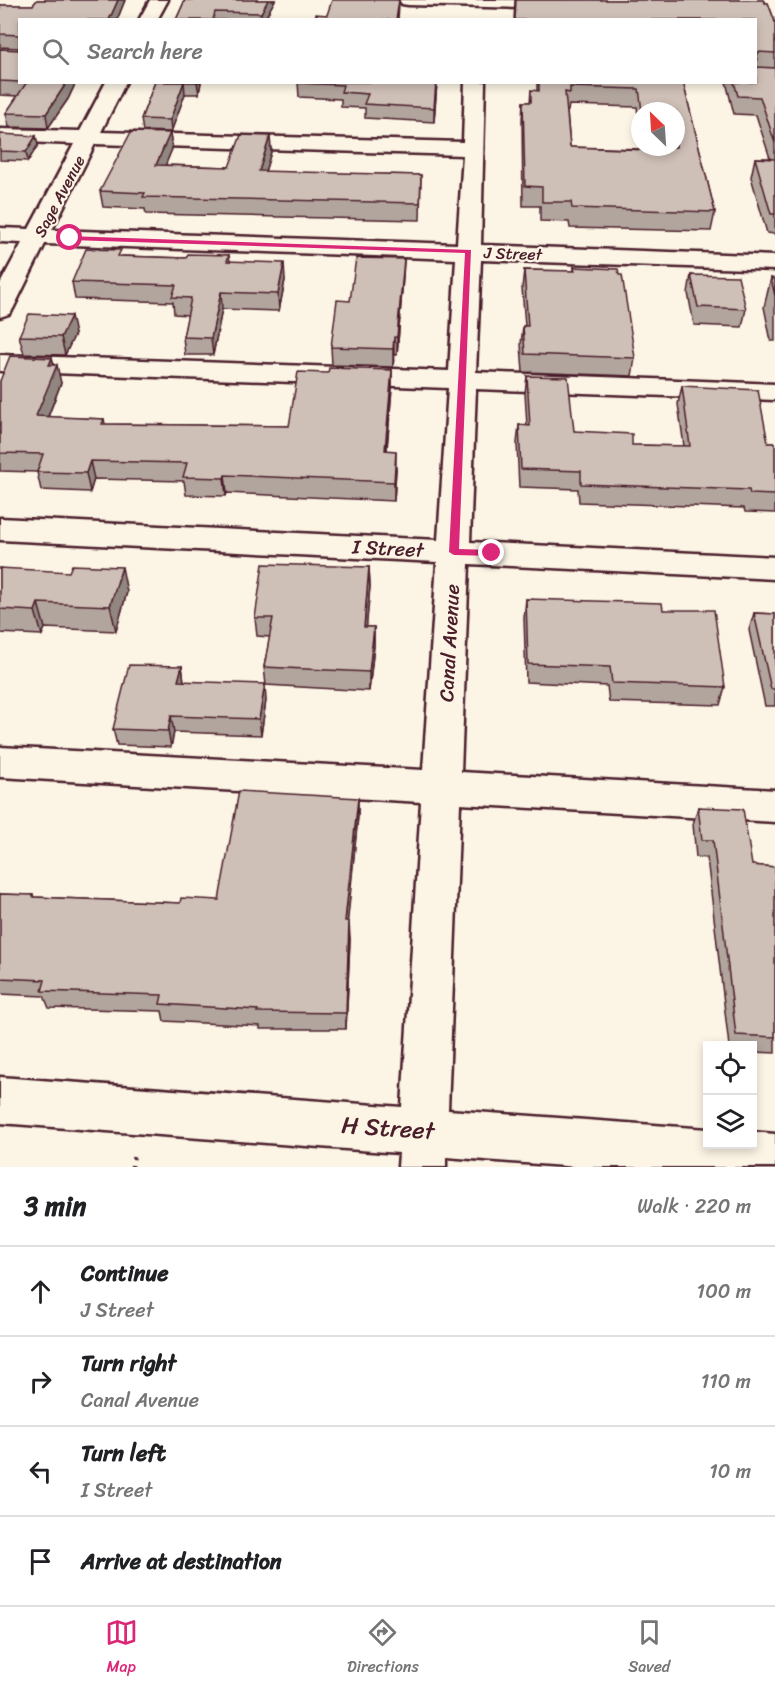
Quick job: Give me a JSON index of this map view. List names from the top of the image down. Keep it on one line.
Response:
{"streets":{"street":["Sage Avenue","J Street","I Street","Canal Avenue","H Street"]},"crossings":[["Sage Avenue","J Street"],["J Street","Canal Avenue"],["I Street","Canal Avenue"],["Canal Avenue","H Street"]],"north":"top left","page":{"search":"Search here","heading":["3 min","Walk · 220 m"],"list":[["Continue","J Street","100 m"],["Turn right","Canal Avenue","110 m"],["Turn left","I Street","10 m"],"Arrive at destination"],"nav":["Map","Directions","Saved"]}}
